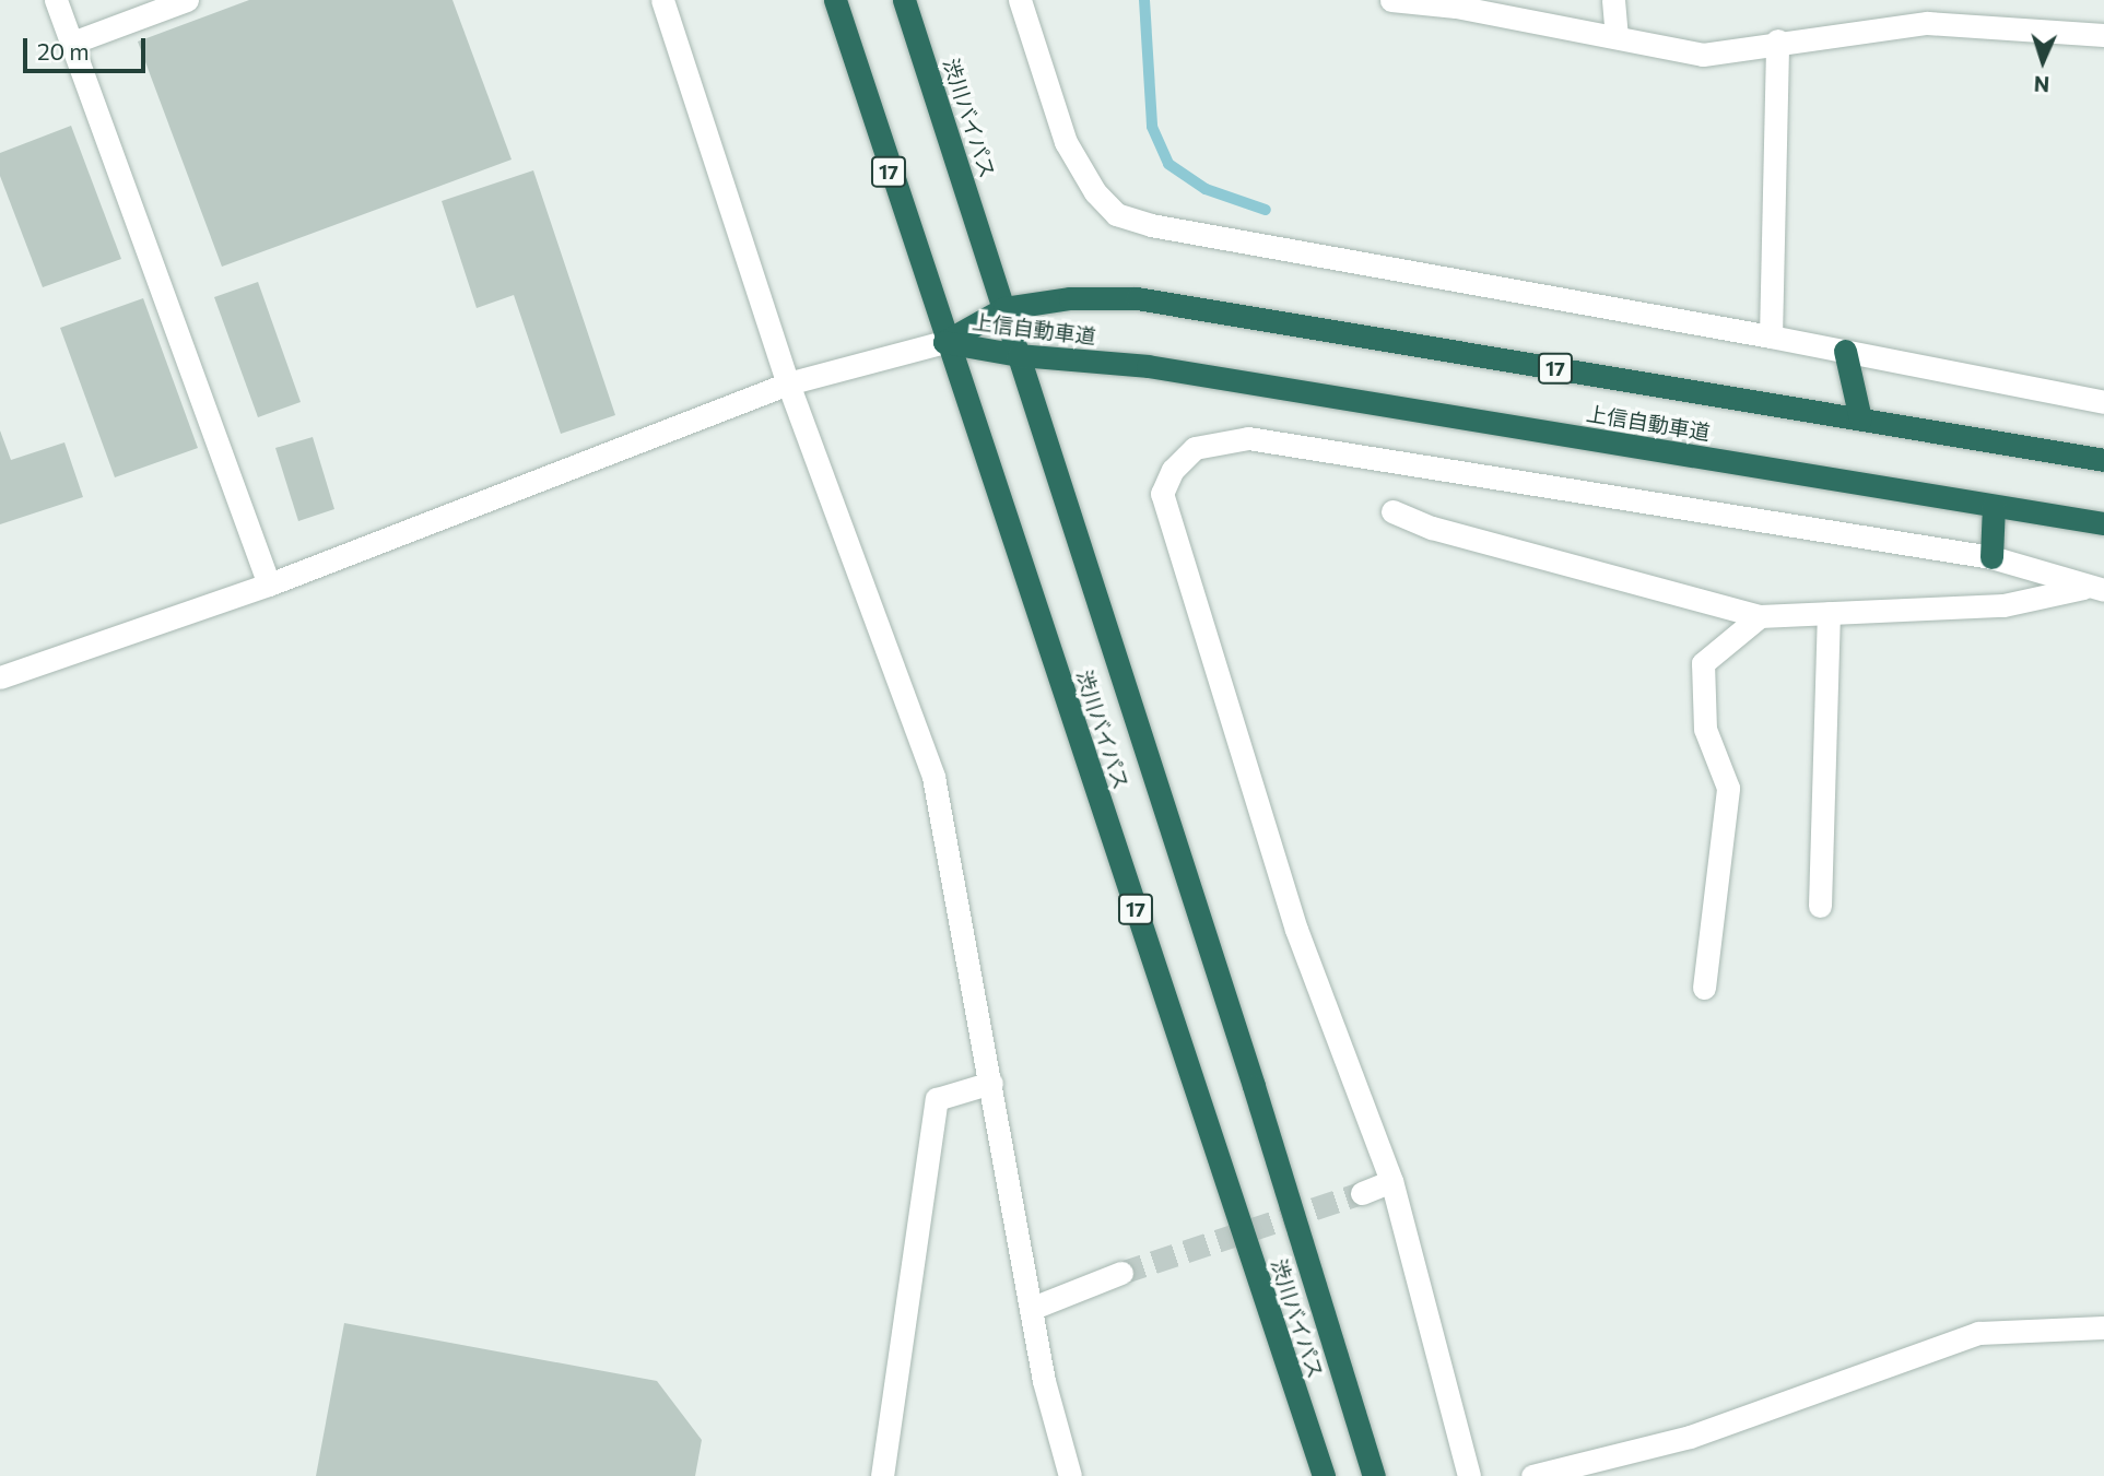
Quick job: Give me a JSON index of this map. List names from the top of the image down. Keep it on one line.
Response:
{"streets":{"highway":["渋川バイパス","17","上信自動車道"]},"crossings":[["渋川バイパス","上信自動車道"]],"scale_bar":"20 m","north":"bottom"}
